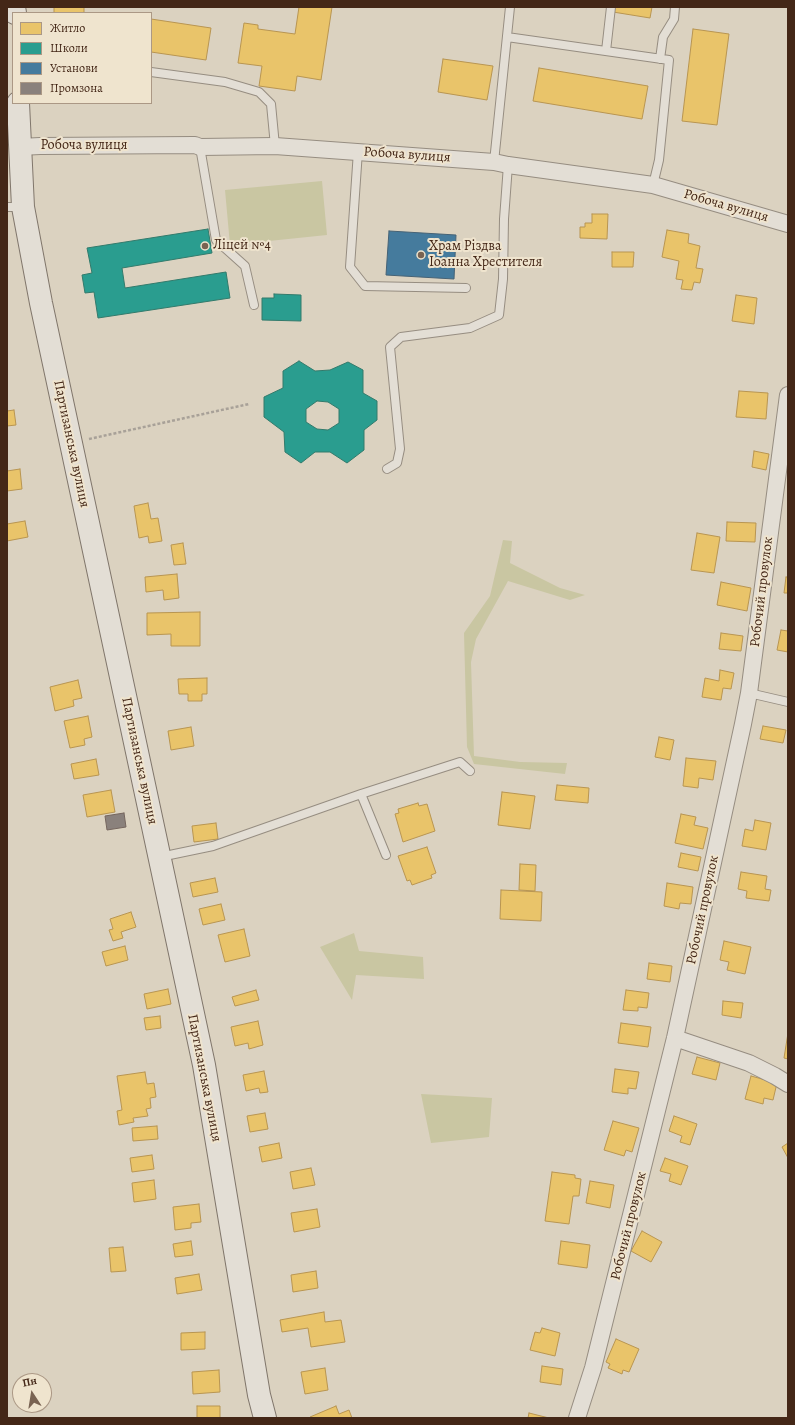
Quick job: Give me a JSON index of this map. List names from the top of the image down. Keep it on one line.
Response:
{"streets":{"main road":["Партизанська вулиця"],"street":["Робоча вулиця","Робочий провулок"]},"crossings":[["Робоча вулиця","Партизанська вулиця"]],"places":["Ліцей №4","Храм Різдва Іоанна Хрестителя"],"legend":["Житло","Школи","Установи","Промзона"],"north":"top"}
